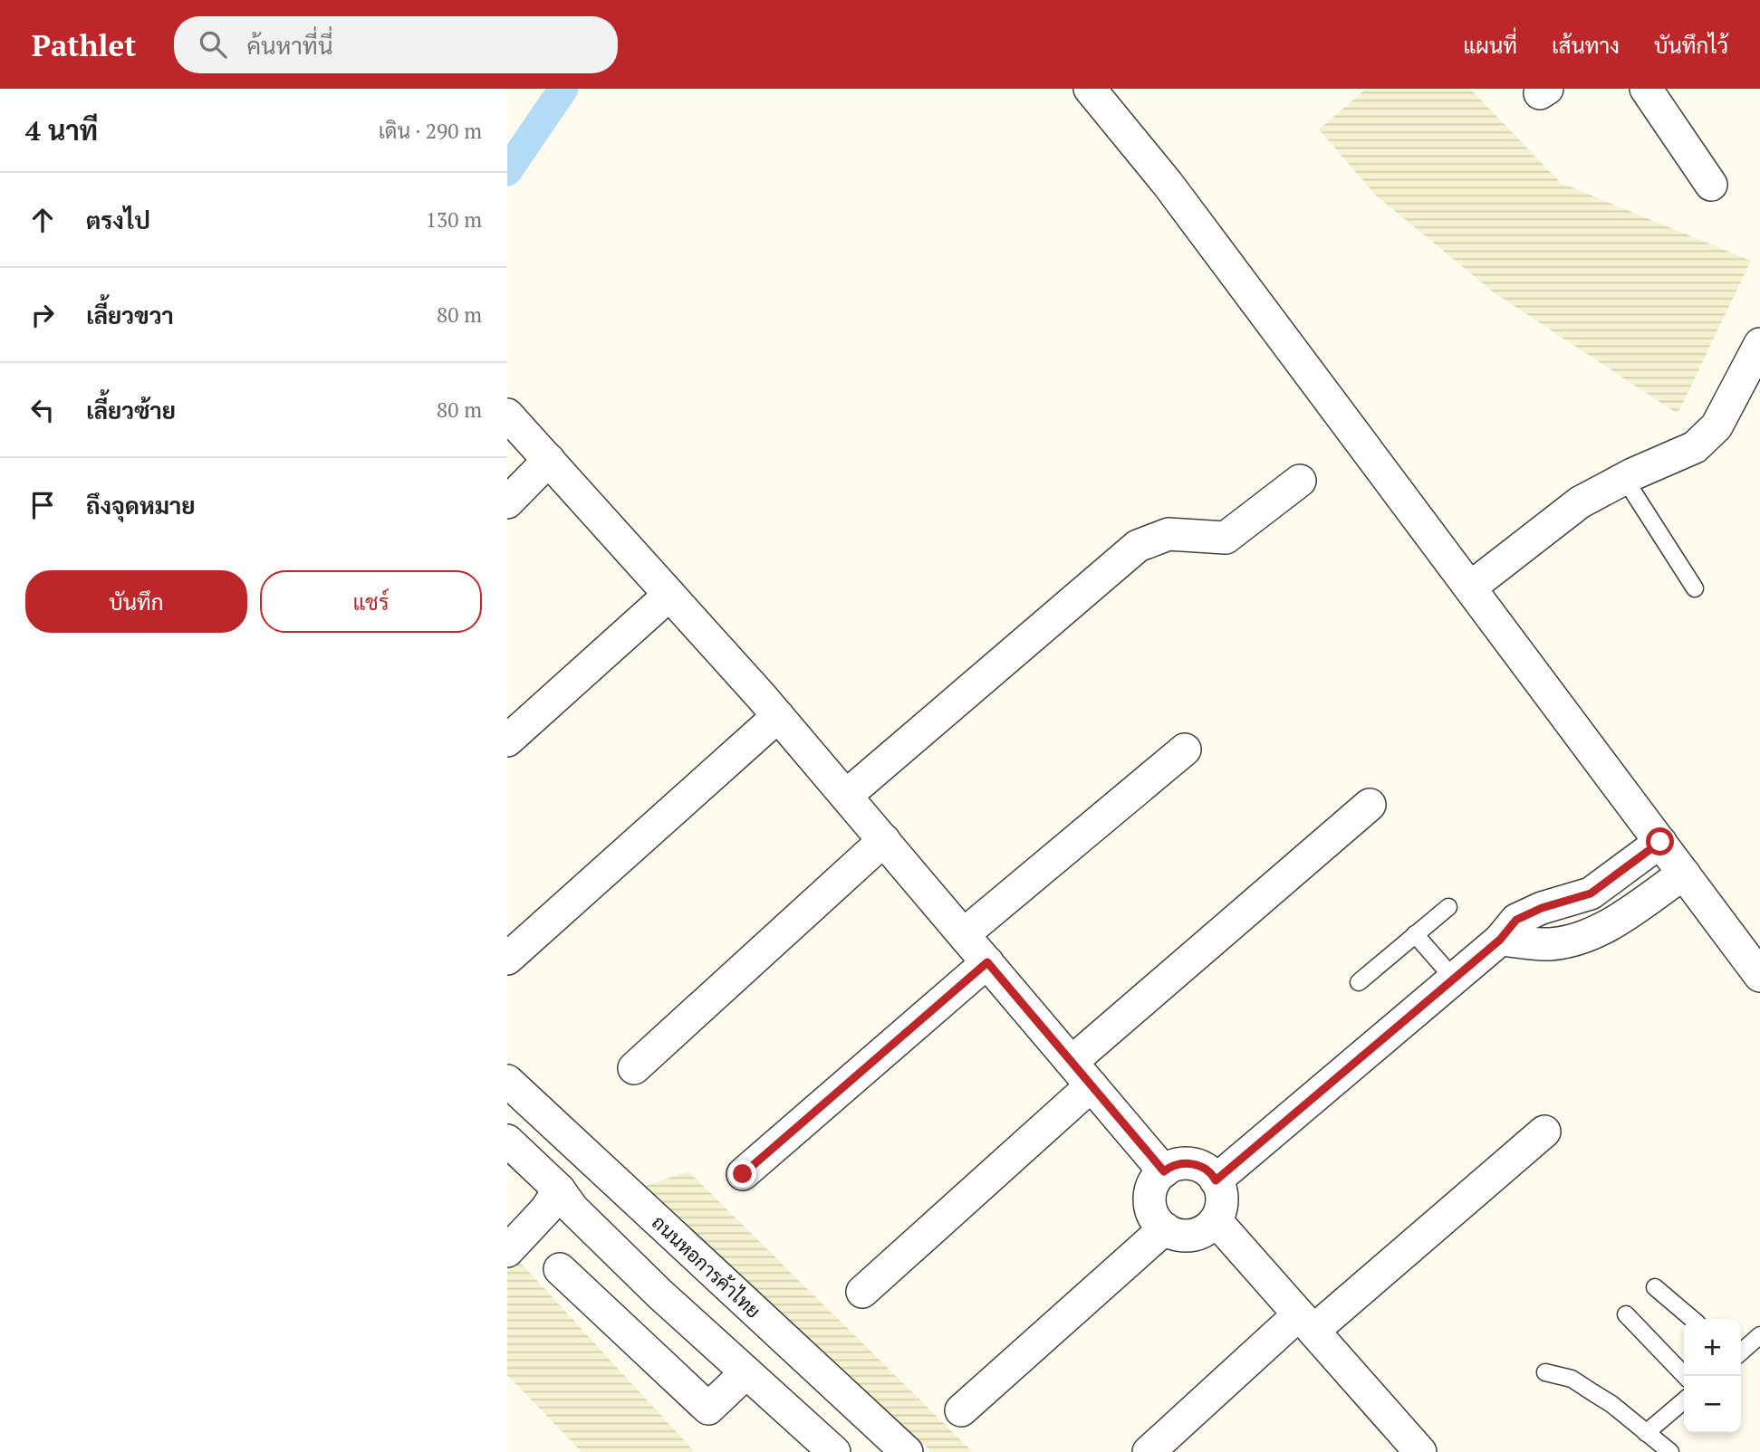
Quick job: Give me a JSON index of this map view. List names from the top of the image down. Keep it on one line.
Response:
{"streets":{"street":["ถนนหอการค้าไทย"]},"page":{"header":"Pathlet","search":"ค้นหาที่นี่","nav":["แผนที่","เส้นทาง","บันทึกไว้"],"heading":["4 นาที","เดิน · 290 m"],"list":[["ตรงไป","130 m"],["เลี้ยวขวา","80 m"],["เลี้ยวซ้าย","80 m"],"ถึงจุดหมาย"],"buttons":["บันทึก","แชร์"],"map_buttons":["+","−"]}}
